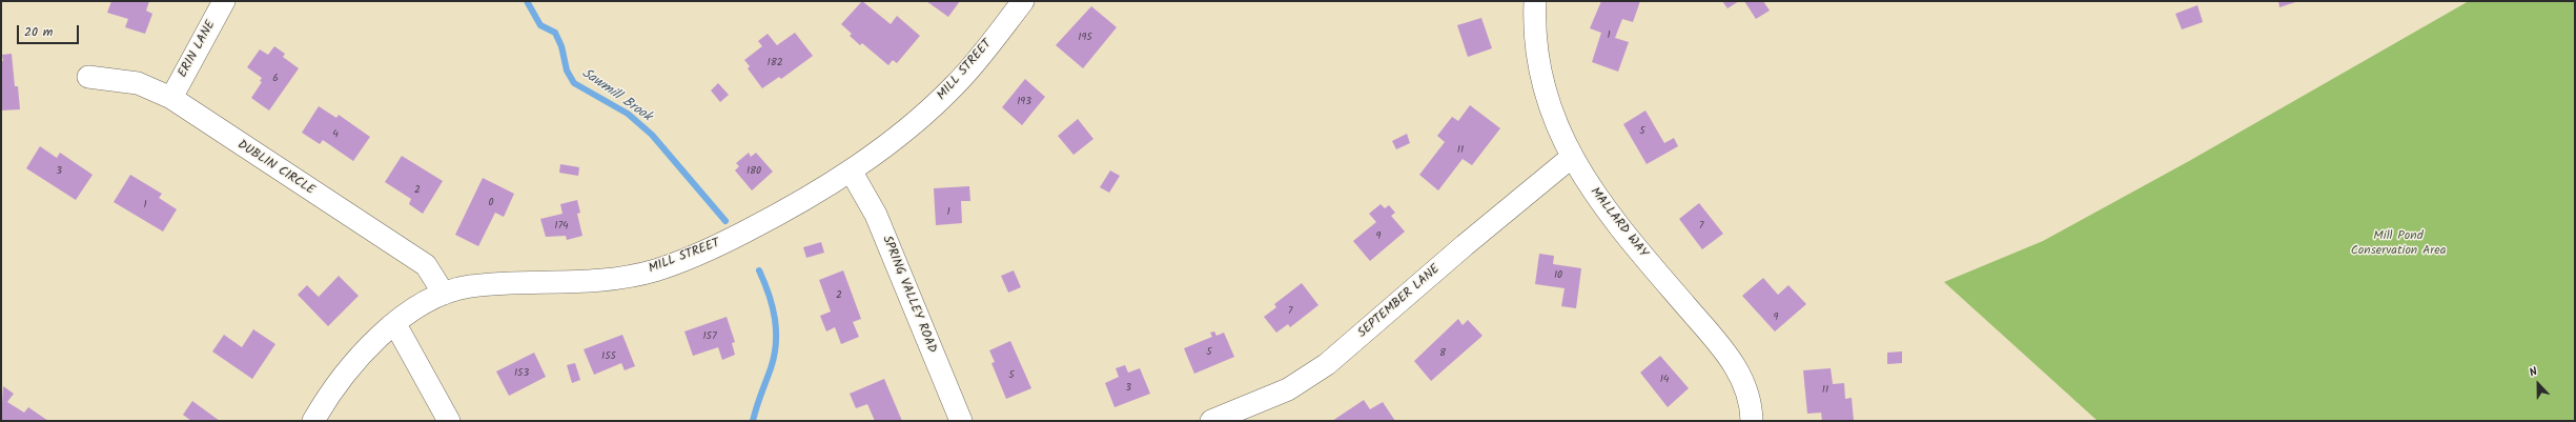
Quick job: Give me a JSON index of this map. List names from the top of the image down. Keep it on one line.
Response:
{"streets":{"street":["ERIN LANE","MILL STREET","DUBLIN CIRCLE","MALLARD WAY","SPRING VALLEY ROAD","SEPTEMBER LANE"]},"crossings":[["ERIN LANE","DUBLIN CIRCLE"],["MILL STREET","DUBLIN CIRCLE"],["MILL STREET","SPRING VALLEY ROAD"],["MALLARD WAY","SEPTEMBER LANE"]],"water":["Sawmill Brook"],"parks":["Mill Pond Conservation Area"],"house_numbers":["1","195","182","6","193","5","4","11","3","180","2","0","1","1","174","7","9","10","2","7","9","157","5","8","155","153","5","14","3","11"],"scale_bar":"20 m","north":"top"}
